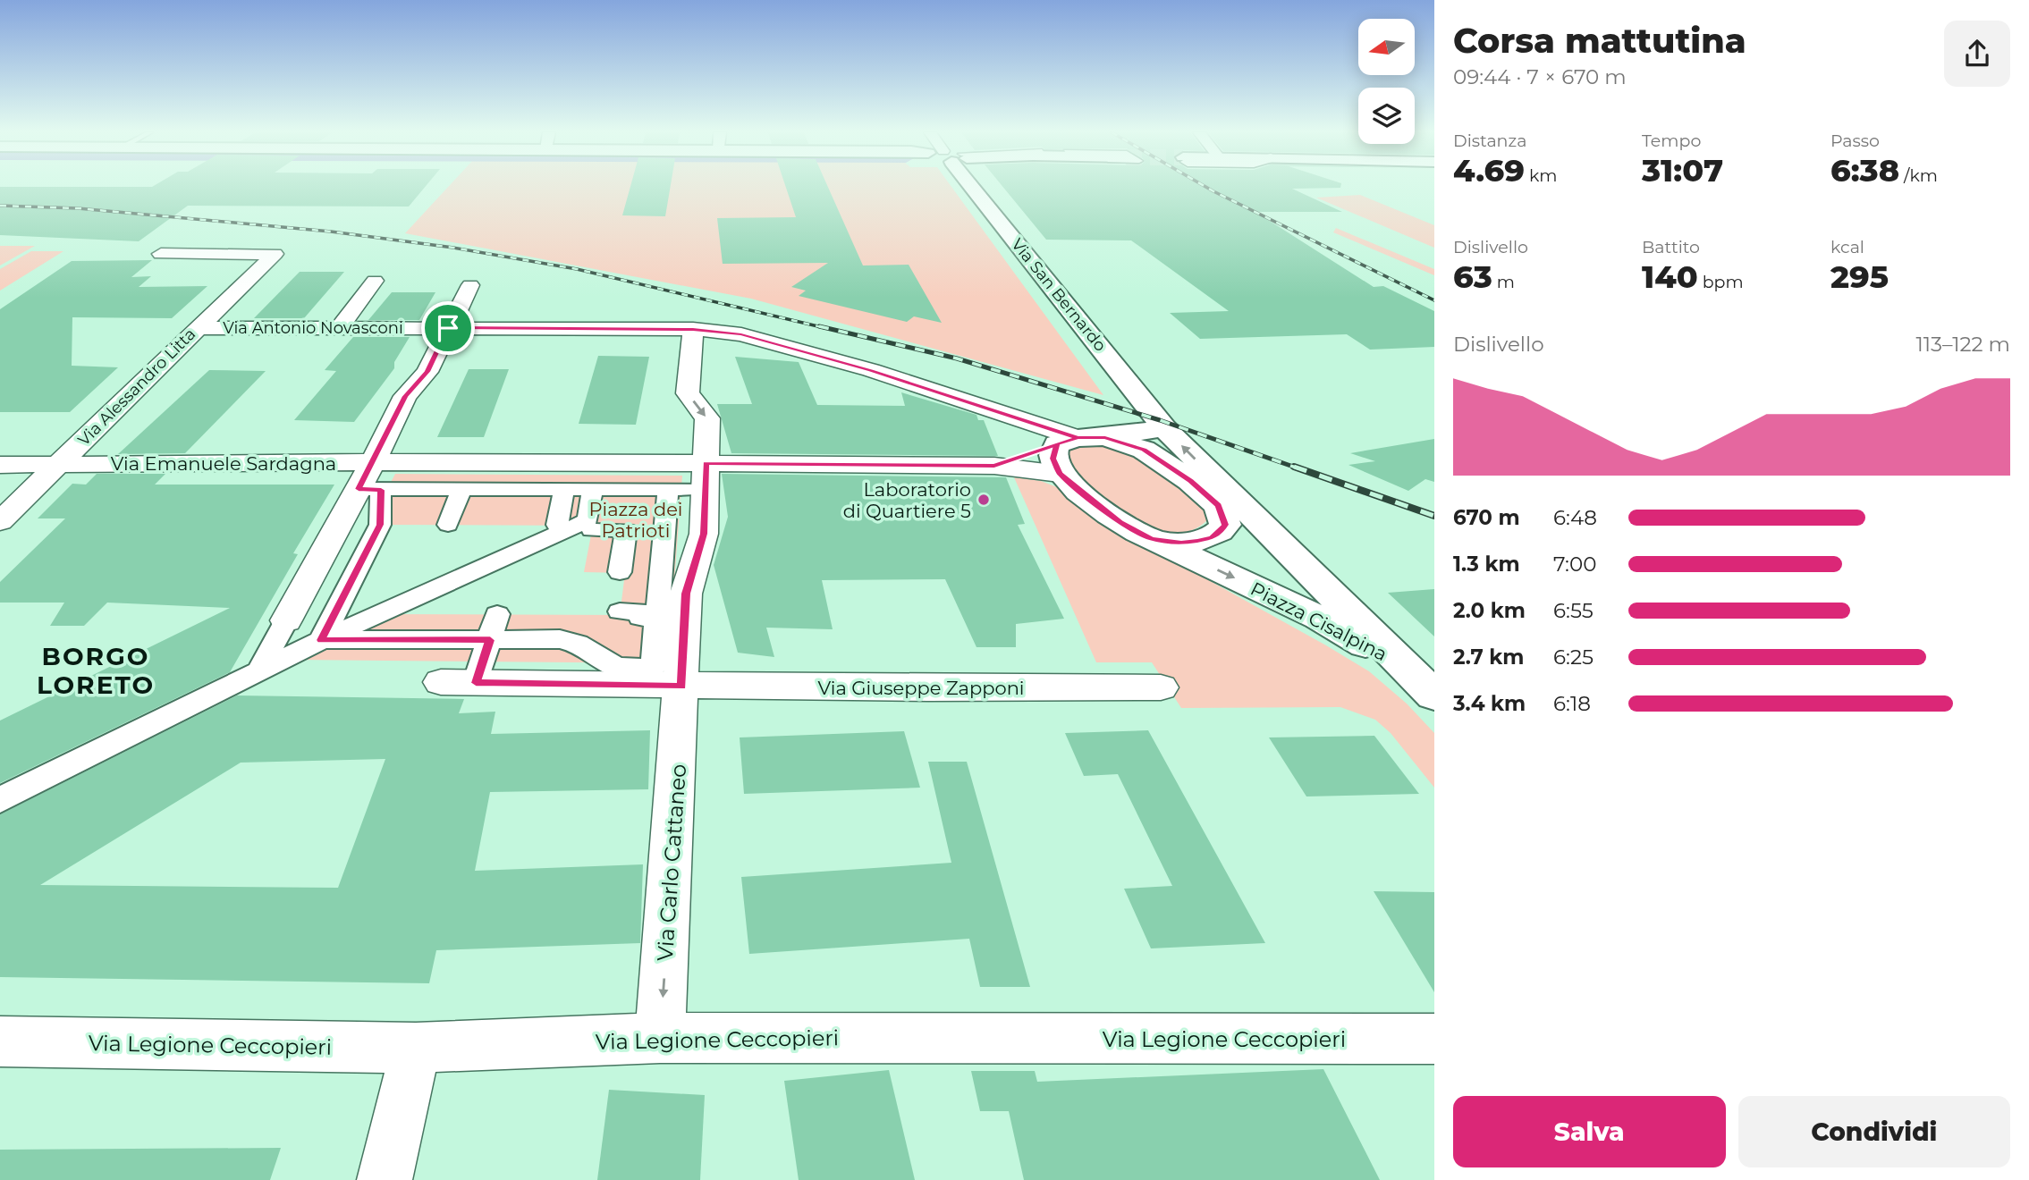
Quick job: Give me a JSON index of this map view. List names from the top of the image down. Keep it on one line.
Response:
{"streets":{"main road":["Via San Bernardo","Piazza Cisalpina"],"street":["Via Antonio Novasconi","Via Alessandro Litta","Via Emanuele Sardagna","Via Giuseppe Zapponi","Via Carlo Cattaneo","Via Legione Ceccopieri"]},"crossings":[["Via San Bernardo","Piazza Cisalpina"],["Via Antonio Novasconi","Via Alessandro Litta"],["Via Antonio Novasconi","Piazza Cisalpina"],["Via Alessandro Litta","Via Emanuele Sardagna"],["Via Giuseppe Zapponi","Via Carlo Cattaneo"],["Via Carlo Cattaneo","Via Legione Ceccopieri"]],"one_way":["Via San Bernardo","Via Carlo Cattaneo"],"districts":["BORGO LORETO"],"parks":["Piazza dei Patrioti"],"places":["Laboratorio di Quartiere 5"],"north":"left","page":{"heading":["Corsa mattutina","09:44 · 7 × 670 m"],"stats":[["Distanza","4.69 km"],["Tempo","31:07"],["Passo","6:38 /km"],["Dislivello","63 m"],["Battito","140 bpm"],["kcal","295"]],"chart":["Dislivello","113–122 m"],"list":[{"name":"670 m","note":"6:48"},{"name":"1.3 km","note":"7:00"},{"name":"2.0 km","note":"6:55"},{"name":"2.7 km","note":"6:25"},{"name":"3.4 km","note":"6:18"}],"buttons":["Salva","Condividi"]}}
